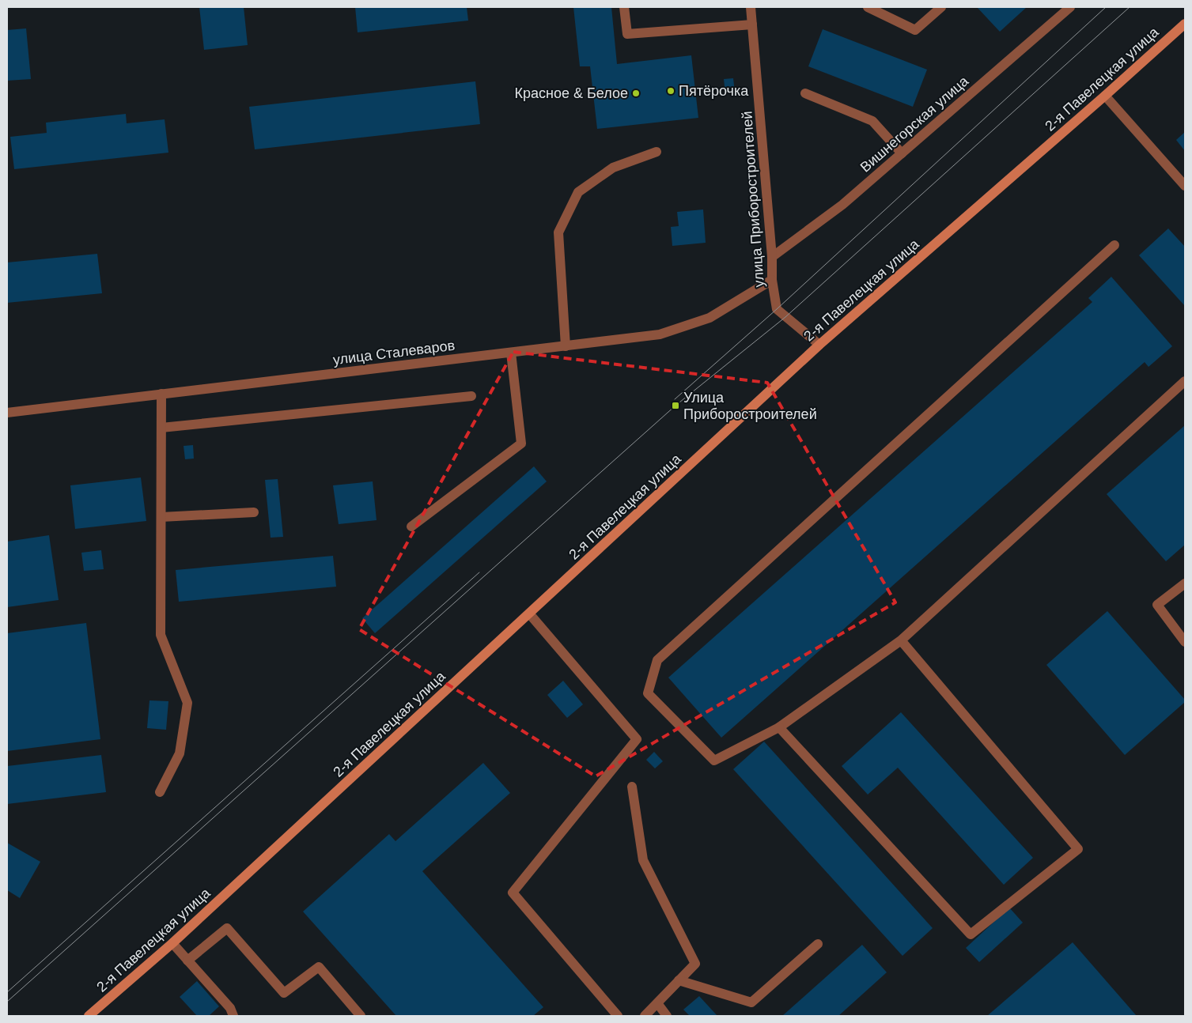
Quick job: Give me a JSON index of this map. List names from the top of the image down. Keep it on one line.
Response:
{"streets":{"main road":["2-я Павелецкая улица"],"street":["Вишнегорская улица","улица Приборостроителей","улица Сталеваров"]},"crossings":[["2-я Павелецкая улица","улица Приборостроителей"],["Вишнегорская улица","улица Приборостроителей"],["улица Приборостроителей","улица Сталеваров"]],"places":{"other":["Пятёрочка","Красное & Белое"],"transit":["Улица Приборостроителей"]}}
